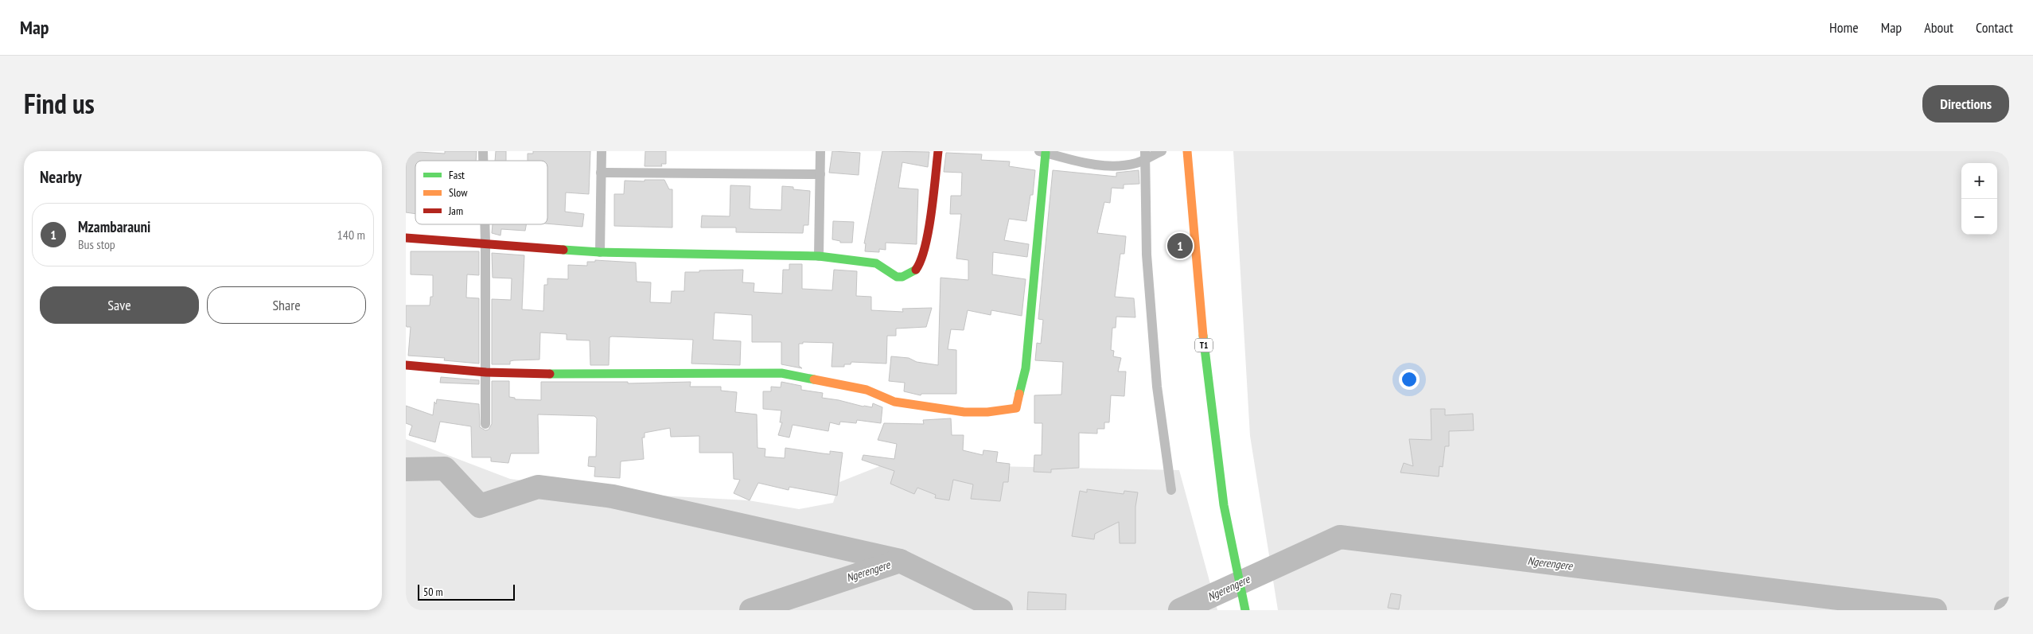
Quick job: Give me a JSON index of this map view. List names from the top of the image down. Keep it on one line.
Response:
{"streets":{"main road":["T1"]},"water":["Ngerengere"],"legend":["Fast","Slow","Jam"],"scale_bar":"50 m","page":{"header":"Map","nav":["Home","Map","About","Contact"],"title":"Find us","buttons":["Directions",["Save","Share"]],"heading":"Nearby","map_buttons":["+","−"],"list":[{"mark":"1","name":"Mzambarauni","note":"Bus stop","value":"140 m"}],"pins":"1","scale":"50 m"}}
